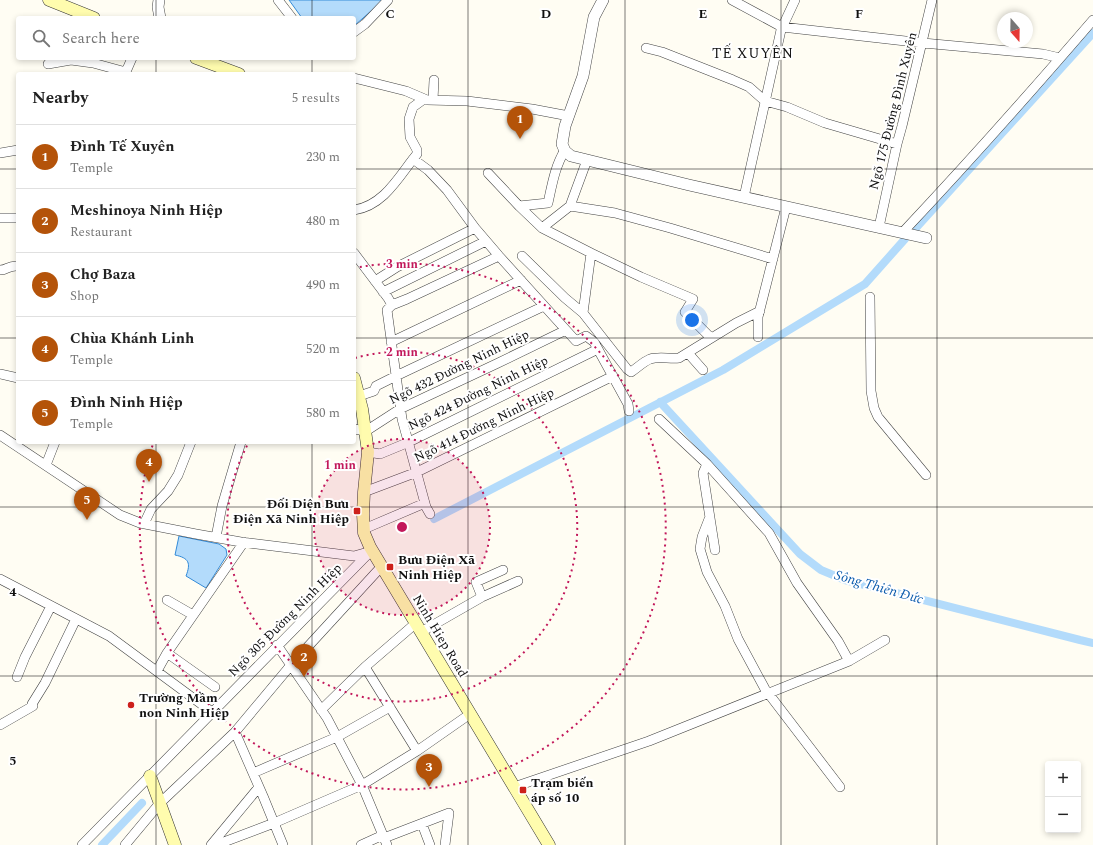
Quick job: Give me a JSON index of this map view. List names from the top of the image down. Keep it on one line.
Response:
{"streets":{"main road":["Ninh Hiep Road"],"street":["Ngõ 175 Đường Đình Xuyên","Ngõ 432 Đường Ninh Hiệp","Ngõ 424 Đường Ninh Hiệp","Ngõ 414 Đường Ninh Hiệp","Ngõ 305 Đường Ninh Hiệp"]},"crossings":[["Ngõ 432 Đường Ninh Hiệp","Ninh Hiep Road"],["Ngõ 424 Đường Ninh Hiệp","Ninh Hiep Road"],["Ngõ 414 Đường Ninh Hiệp","Ninh Hiep Road"],["Ngõ 305 Đường Ninh Hiệp","Ninh Hiep Road"]],"districts":["TẾ XUYÊN"],"water":["Sông Thiên Đức"],"places":{"transit":["Đối Diện Bưu Điện Xã Ninh Hiệp","Bưu Điện Xã Ninh Hiệp","Trạm biến áp số 10"],"other":["Trường Mầm non Ninh Hiệp"]},"north":"bottom","page":{"search":"Search here","heading":["Nearby","5 results"],"pins":["1","4","5","2","3"],"list":[{"mark":"1","name":"Đình Tế Xuyên","note":"Temple","value":"230 m"},{"mark":"2","name":"Meshinoya Ninh Hiệp","note":"Restaurant","value":"480 m"},{"mark":"3","name":"Chợ Baza","note":"Shop","value":"490 m"},{"mark":"4","name":"Chùa Khánh Linh","note":"Temple","value":"520 m"},{"mark":"5","name":"Đình Ninh Hiệp","note":"Temple","value":"580 m"}],"map_buttons":["+","−"]},"grid":{"columns":["C","D","E","F"],"rows":["4","5"]},"rings":["3 min","2 min","1 min"]}
